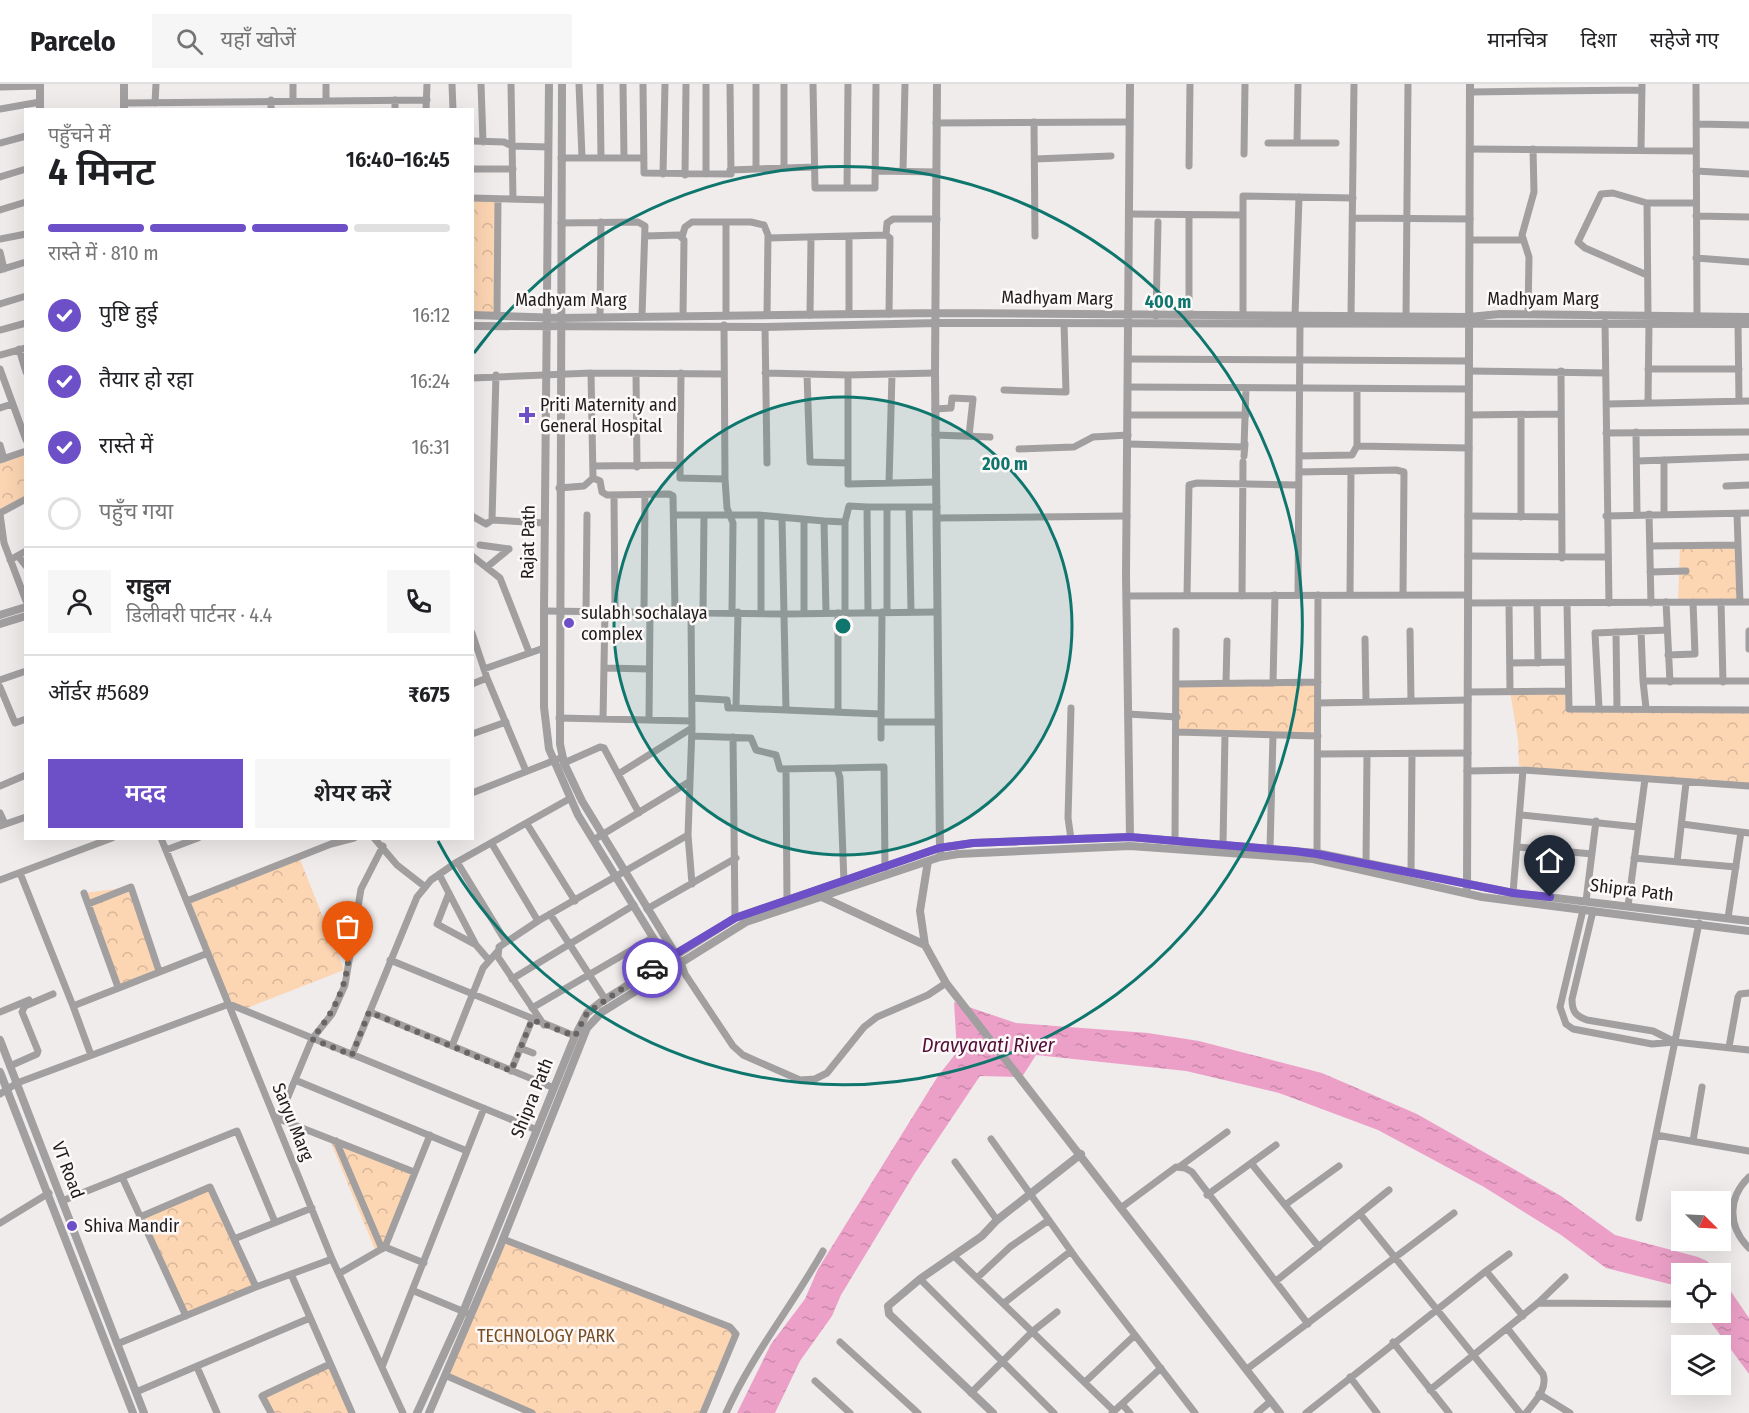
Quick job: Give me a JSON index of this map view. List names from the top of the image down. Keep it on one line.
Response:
{"streets":{"street":["Madhyam Marg","Rajat Path","Shipra Path","Saryu Marg","VT Road"]},"crossings":[["Madhyam Marg","Rajat Path"],["Rajat Path","Shipra Path"]],"water":["Dravyavati River"],"parks":["TECHNOLOGY PARK"],"places":{"health":["Priti Maternity and General Hospital"],"other":["sulabh sochalaya complex","Shiva Mandir"]},"north":"bottom right","page":{"header":"Parcelo","search":"यहाँ खोजें","nav":["मानचित्र","दिशा","सहेजे गए"],"heading":["4 मिनट","पहुँचने में","16:40–16:45"],"panel":["राहुल","डिलीवरी पार्टनर · 4.4","ऑर्डर #5689","₹675"],"bar":"रास्ते में · 810 m","list":[["पुष्टि हुई","16:12"],["तैयार हो रहा","16:24"],["रास्ते में","16:31"],"पहुँच गया"],"buttons":["मदद","शेयर करें"]},"rings":["400 m","200 m"]}
